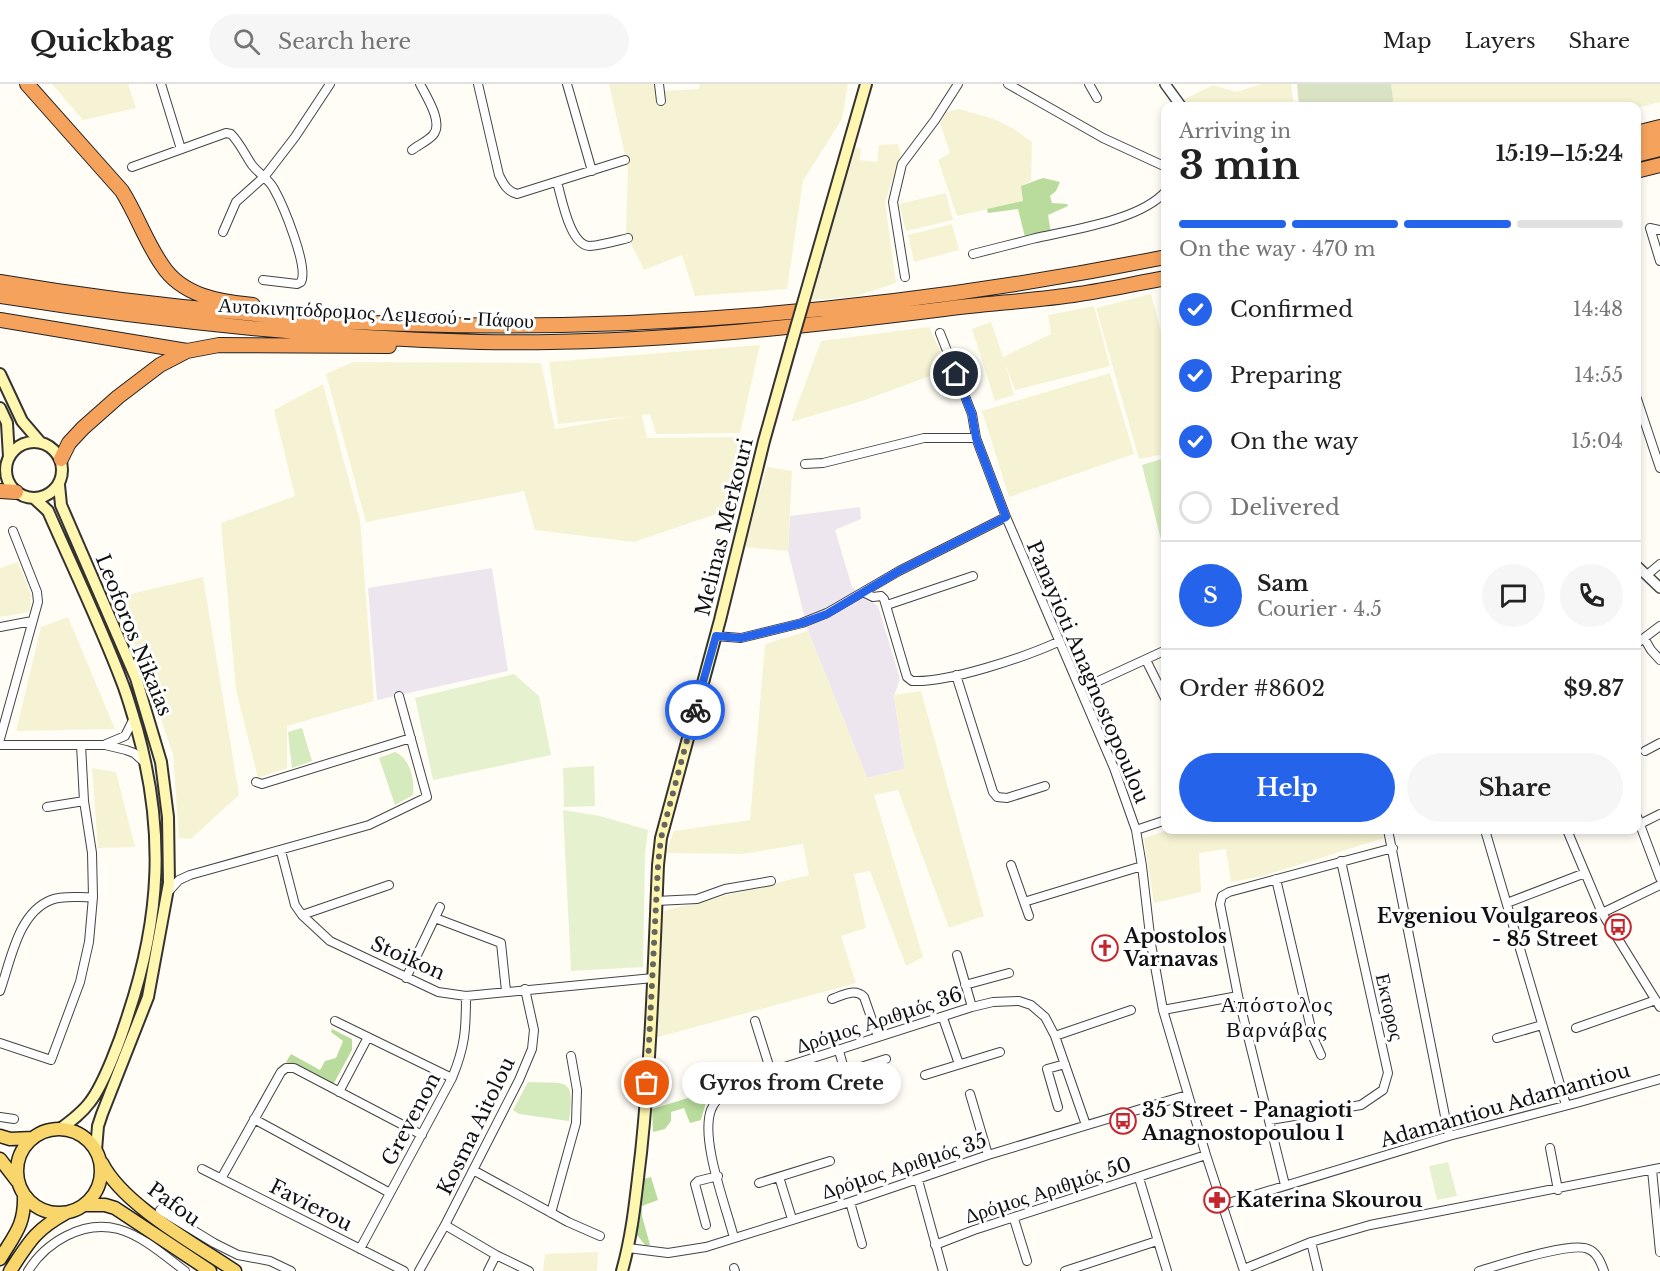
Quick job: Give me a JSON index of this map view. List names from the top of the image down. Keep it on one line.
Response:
{"streets":{"highway":["Αυτοκινητόδρομος Λεμεσού - Πάφου"],"main road":["Melinas Merkouri","Leoforos Nikaias","Pafou"],"street":["Panayioti Anagnostopoulou","Stoikon","Εκτορος","Δρόμος Αριθμός 36","Adamantiou Adamantiou","Grevenon","Kosma Aitolou","Δρόμος Αριθμός 35","Δρόμος Αριθμός 50","Favierou"]},"crossings":[["Melinas Merkouri","Stoikon"],["Melinas Merkouri","Δρόμος Αριθμός 35"],["Leoforos Nikaias","Pafou"],["Panayioti Anagnostopoulou","Adamantiou Adamantiou"],["Panayioti Anagnostopoulou","Δρόμος Αριθμός 35"],["Panayioti Anagnostopoulou","Δρόμος Αριθμός 50"],["Stoikon","Grevenon"],["Stoikon","Kosma Aitolou"],["Δρόμος Αριθμός 36","Δρόμος Αριθμός 35"],["Grevenon","Favierou"]],"districts":["Απόστολος Βαρνάβας"],"places":{"bus stop":["Evgeniou Voulgareos - 85 Street","35 Street - Panagioti Anagnostopoulou 1"],"church":["Apostolos Varnavas"],"other":["Gyros from Crete"],"pharmacy":["Katerina Skourou"]},"page":{"header":"Quickbag","search":"Search here","nav":["Map","Layers","Share"],"heading":["3 min","Arriving in","15:19–15:24"],"panel":["Sam","Courier · 4.5","Order #8602","$9.87"],"bar":"On the way · 470 m","list":[["Confirmed","14:48"],["Preparing","14:55"],["On the way","15:04"],"Delivered"],"round":"S","buttons":["Help","Share"],"bubble":"Gyros from Crete"}}
